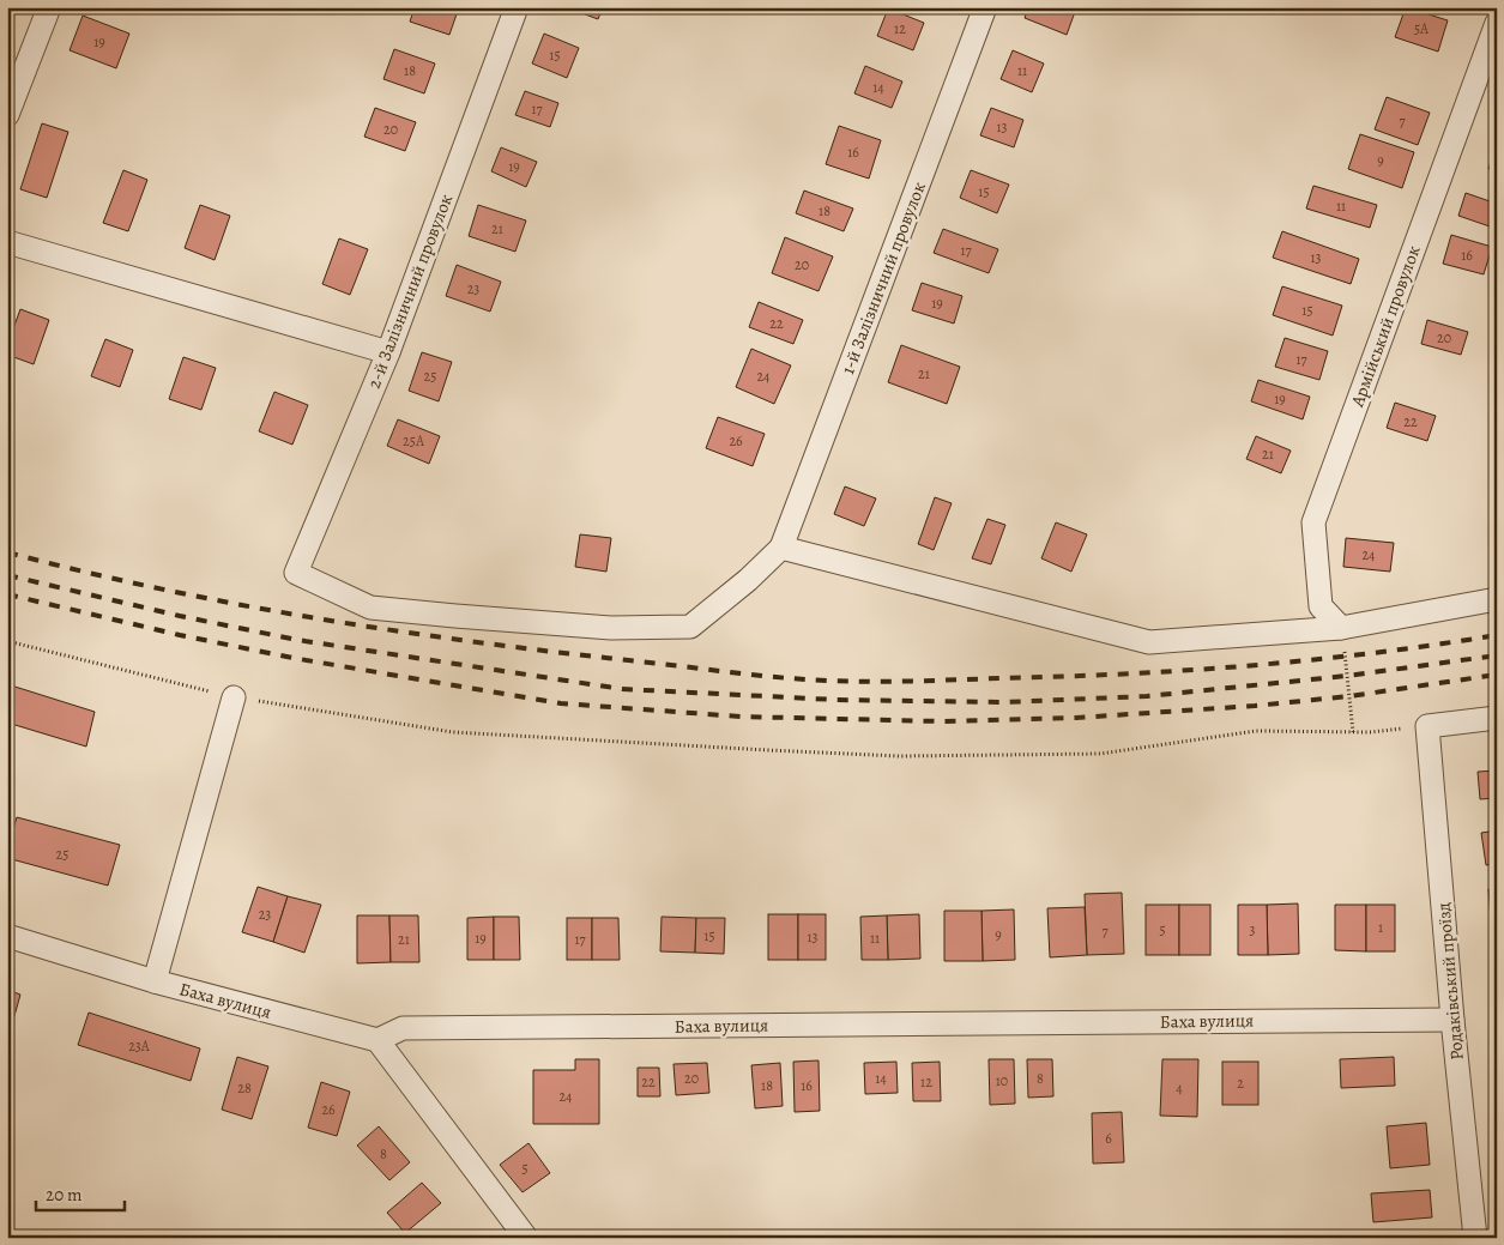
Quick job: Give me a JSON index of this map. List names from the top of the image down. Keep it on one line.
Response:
{"streets":{"street":["1-й Залізничний провулок","2-й Залізничний провулок","Армійський провулок","Родаківський проїзд","Баха вулиця"]},"crossings":[["1-й Залізничний провулок","2-й Залізничний провулок"],["Родаківський проїзд","Баха вулиця"]],"house_numbers":["12","5А","19","15","18","11","14","17","7","13","20","16","9","19","15","11","18","21","17","16","13","20","23","19","15","22","20","17","21","25","24","19","22","25А","26","21","24","25","23","1","5","3","7","9","15","13","19","11","21","17","23А","20","14","8","10","22","12","2","18","16","28","4","24","26","6","8","5"],"scale_bar":"20 m"}
